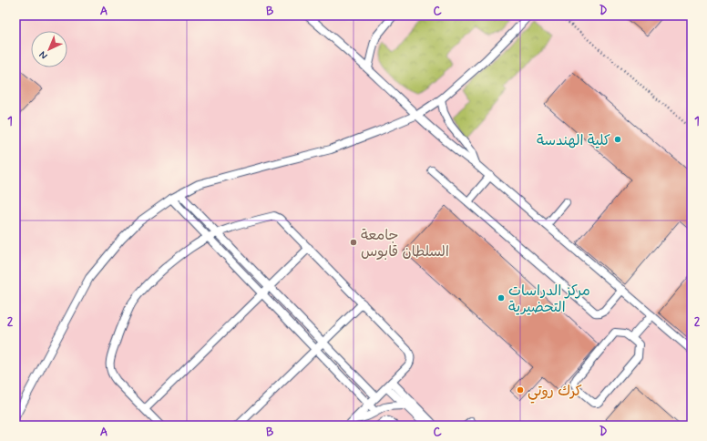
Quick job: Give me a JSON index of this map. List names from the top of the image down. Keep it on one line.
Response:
{"places":["كلية الهندسة","جامعة السلطان قابوس","مركز الدراسات التحضيرية","كرك روتي"],"north":"bottom left","grid":{"columns":["A","B","C","D"],"rows":["1","2"]}}
